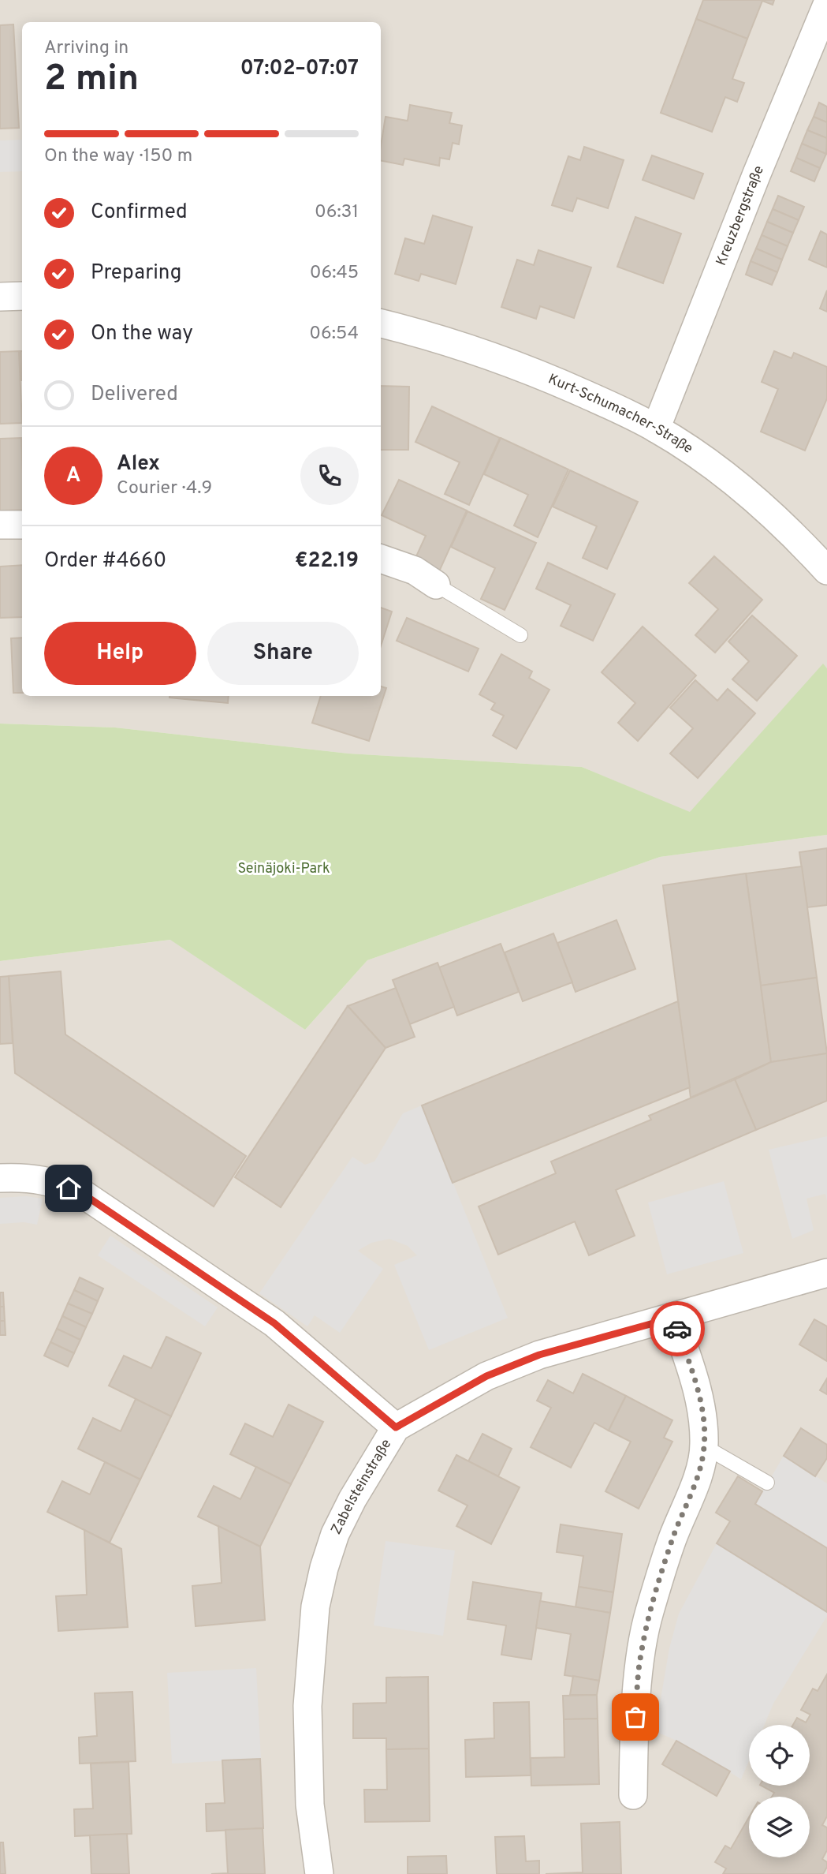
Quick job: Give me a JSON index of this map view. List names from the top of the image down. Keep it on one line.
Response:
{"streets":{"street":["Kreuzbergstraße","Kurt-Schumacher-Straße","Zabelsteinstraße"]},"crossings":[["Kreuzbergstraße","Kurt-Schumacher-Straße"]],"parks":["Seinäjoki-Park"],"page":{"heading":["2 min","Arriving in","07:02–07:07"],"panel":["Alex","Courier · 4.9","Order #4660","€22.19"],"bar":"On the way · 150 m","list":[["Confirmed","06:31"],["Preparing","06:45"],["On the way","06:54"],"Delivered"],"round":"A","buttons":["Help","Share"]}}
